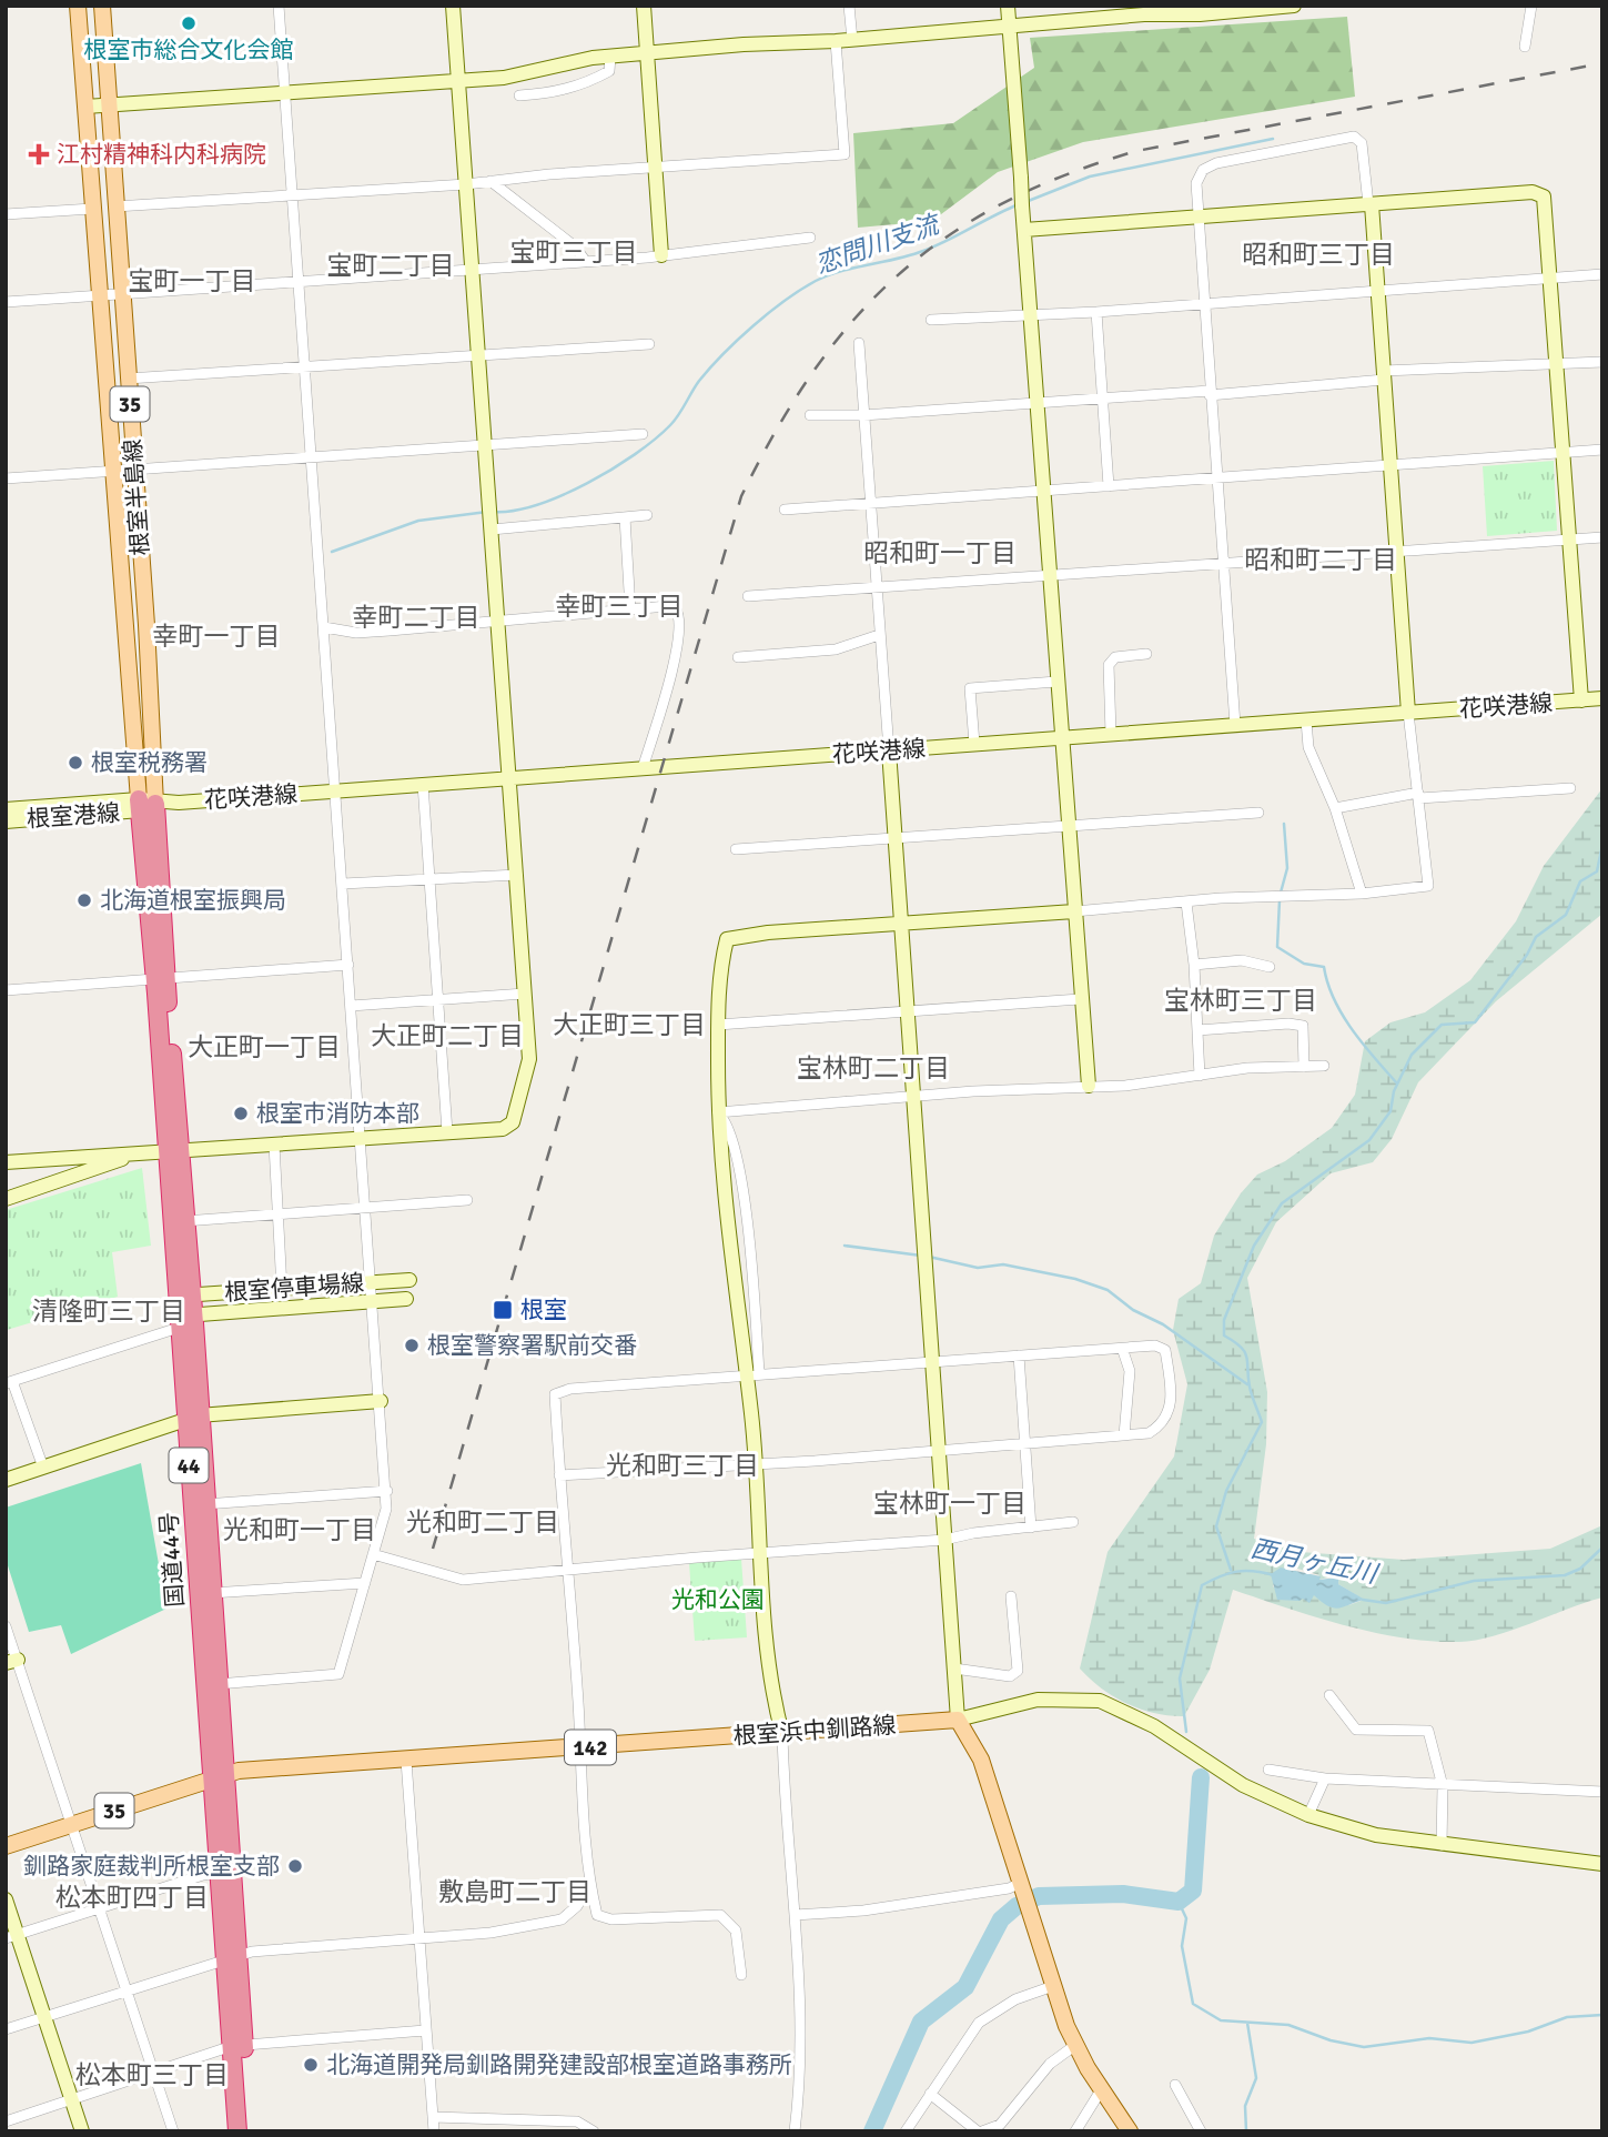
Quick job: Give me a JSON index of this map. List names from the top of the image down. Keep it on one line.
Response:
{"streets":{"highway":["44","国道44号"],"main road":["35","根室半島線","根室浜中釧路線","142"],"street":["花咲港線","根室港線","根室停車場線"]},"crossings":[["35","国道44号"],["35","根室浜中釧路線"],["根室半島線","花咲港線"],["根室半島線","根室港線"],["根室半島線","国道44号"],["花咲港線","根室港線"],["花咲港線","国道44号"],["根室港線","国道44号"],["根室停車場線","国道44号"],["国道44号","根室浜中釧路線"]],"districts":["宝町三丁目","昭和町三丁目","宝町二丁目","宝町一丁目","昭和町一丁目","昭和町二丁目","幸町三丁目","幸町二丁目","幸町一丁目","宝林町三丁目","大正町三丁目","大正町二丁目","大正町一丁目","宝林町二丁目","清隆町三丁目","光和町三丁目","宝林町一丁目","光和町二丁目","光和町一丁目","敷島町二丁目","松本町四丁目","松本町三丁目"],"water":["恋問川支流","西月ヶ丘川"],"parks":["光和公園"],"places":{"other":["根室市総合文化会館","根室税務署","北海道根室振興局","根室市消防本部","根室警察署駅前交番","釧路家庭裁判所根室支部","北海道開発局釧路開発建設部根室道路事務所"],"health":["江村精神科内科病院"],"transit":["根室"]}}
